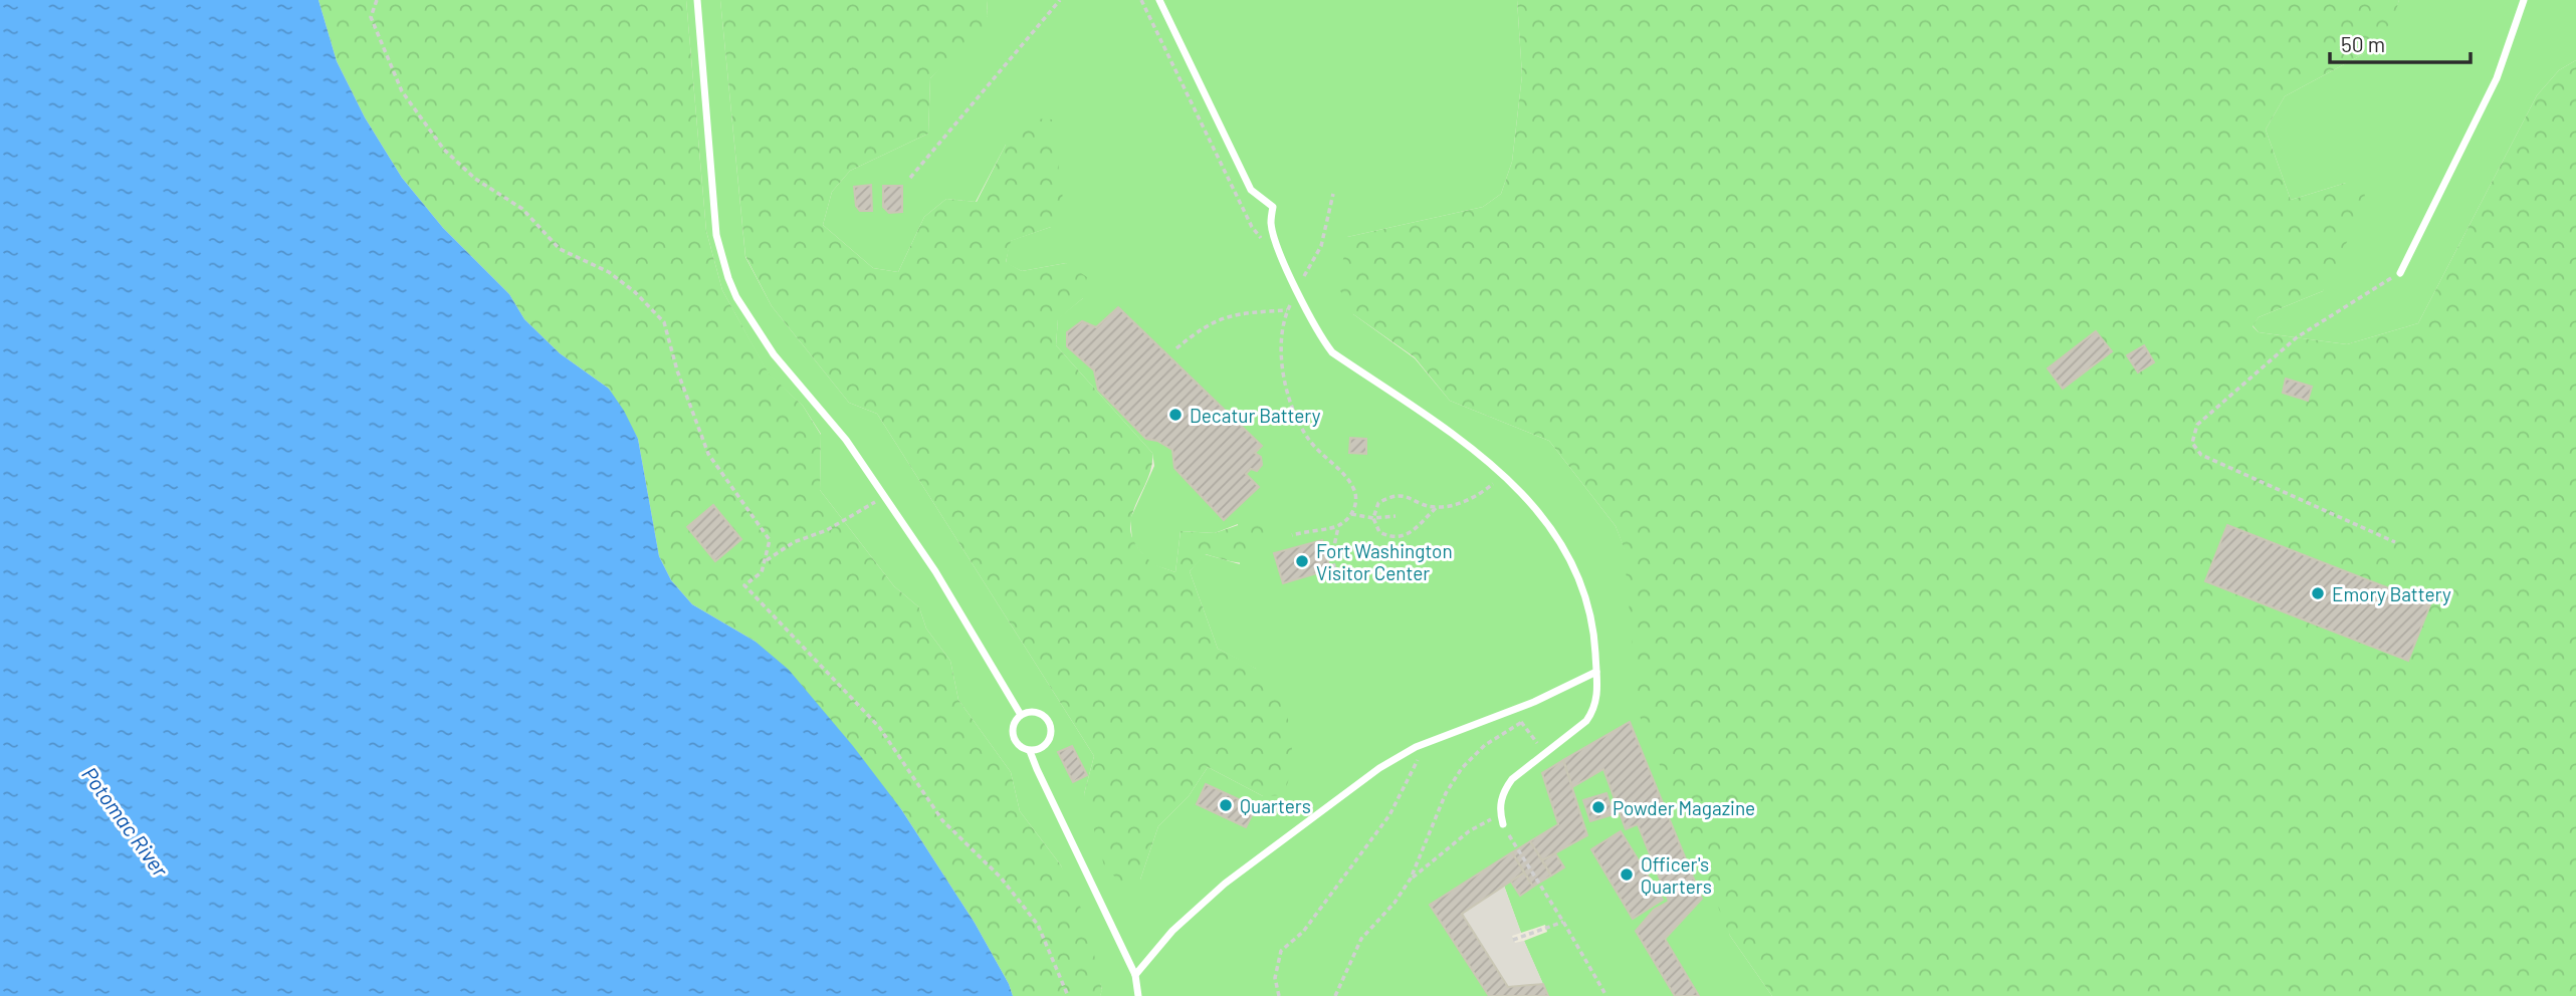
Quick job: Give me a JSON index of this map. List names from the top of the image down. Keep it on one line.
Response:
{"water":["Potomac River"],"places":["Decatur Battery","Fort Washington Visitor Center","Emory Battery","Quarters","Powder Magazine","Officer's Quarters"],"scale_bar":"50 m"}
